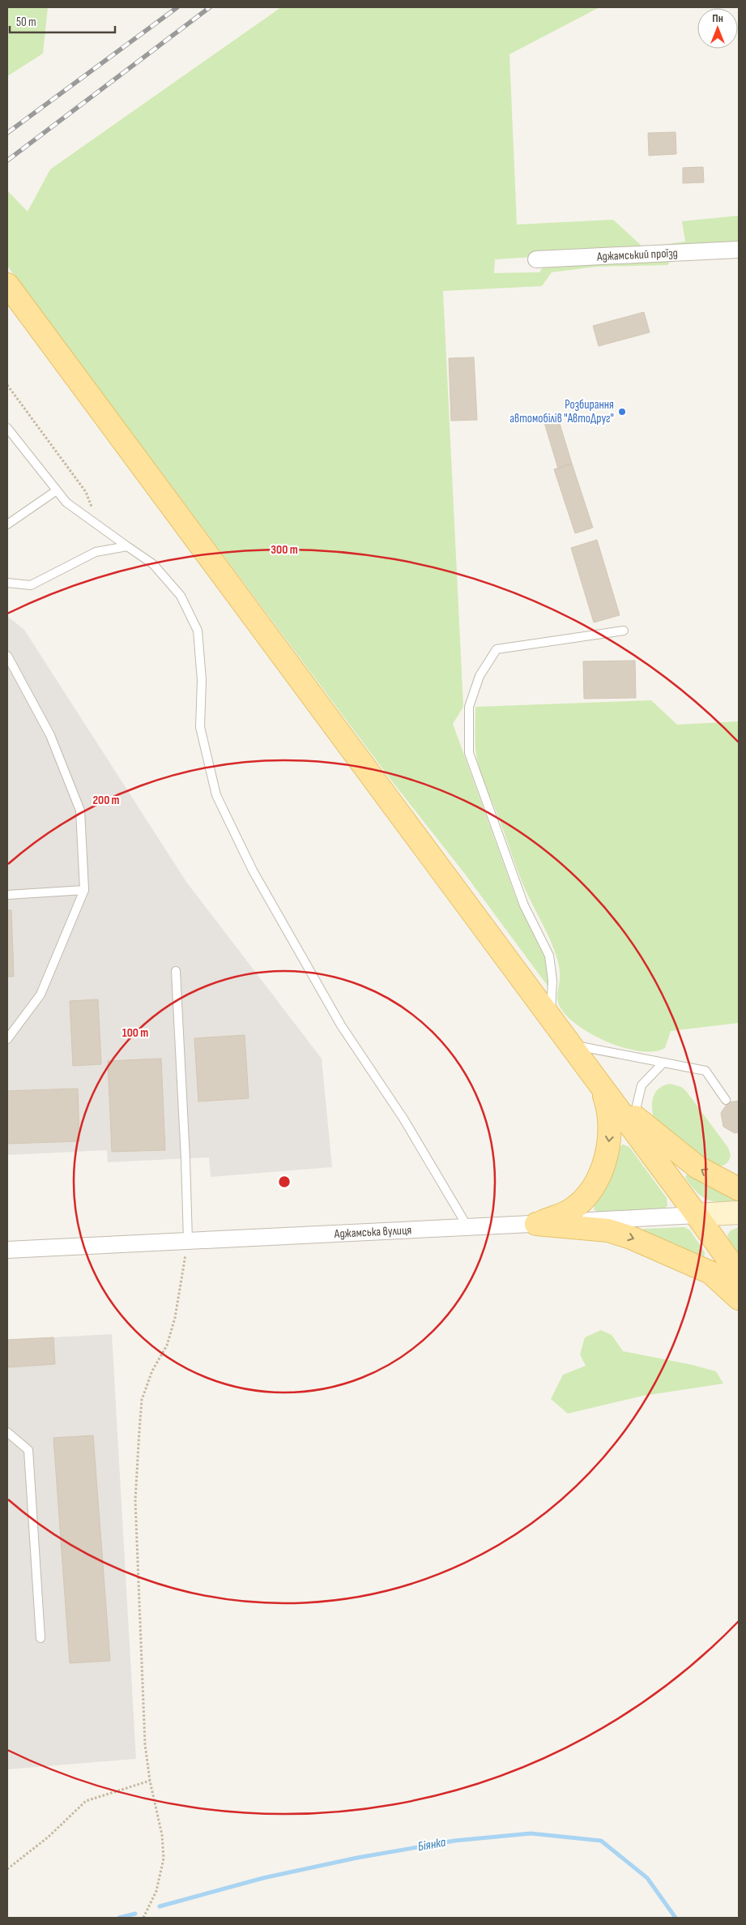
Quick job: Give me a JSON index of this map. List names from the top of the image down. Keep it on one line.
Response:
{"streets":{"main road":["Аджамська вулиця"],"street":["Аджамський проїзд"]},"water":["Біянка"],"places":["Розбирання автомобілів \"АвтоДруг\""],"scale_bar":"50 m","north":"top","rings":["300 m","200 m","100 m"]}
